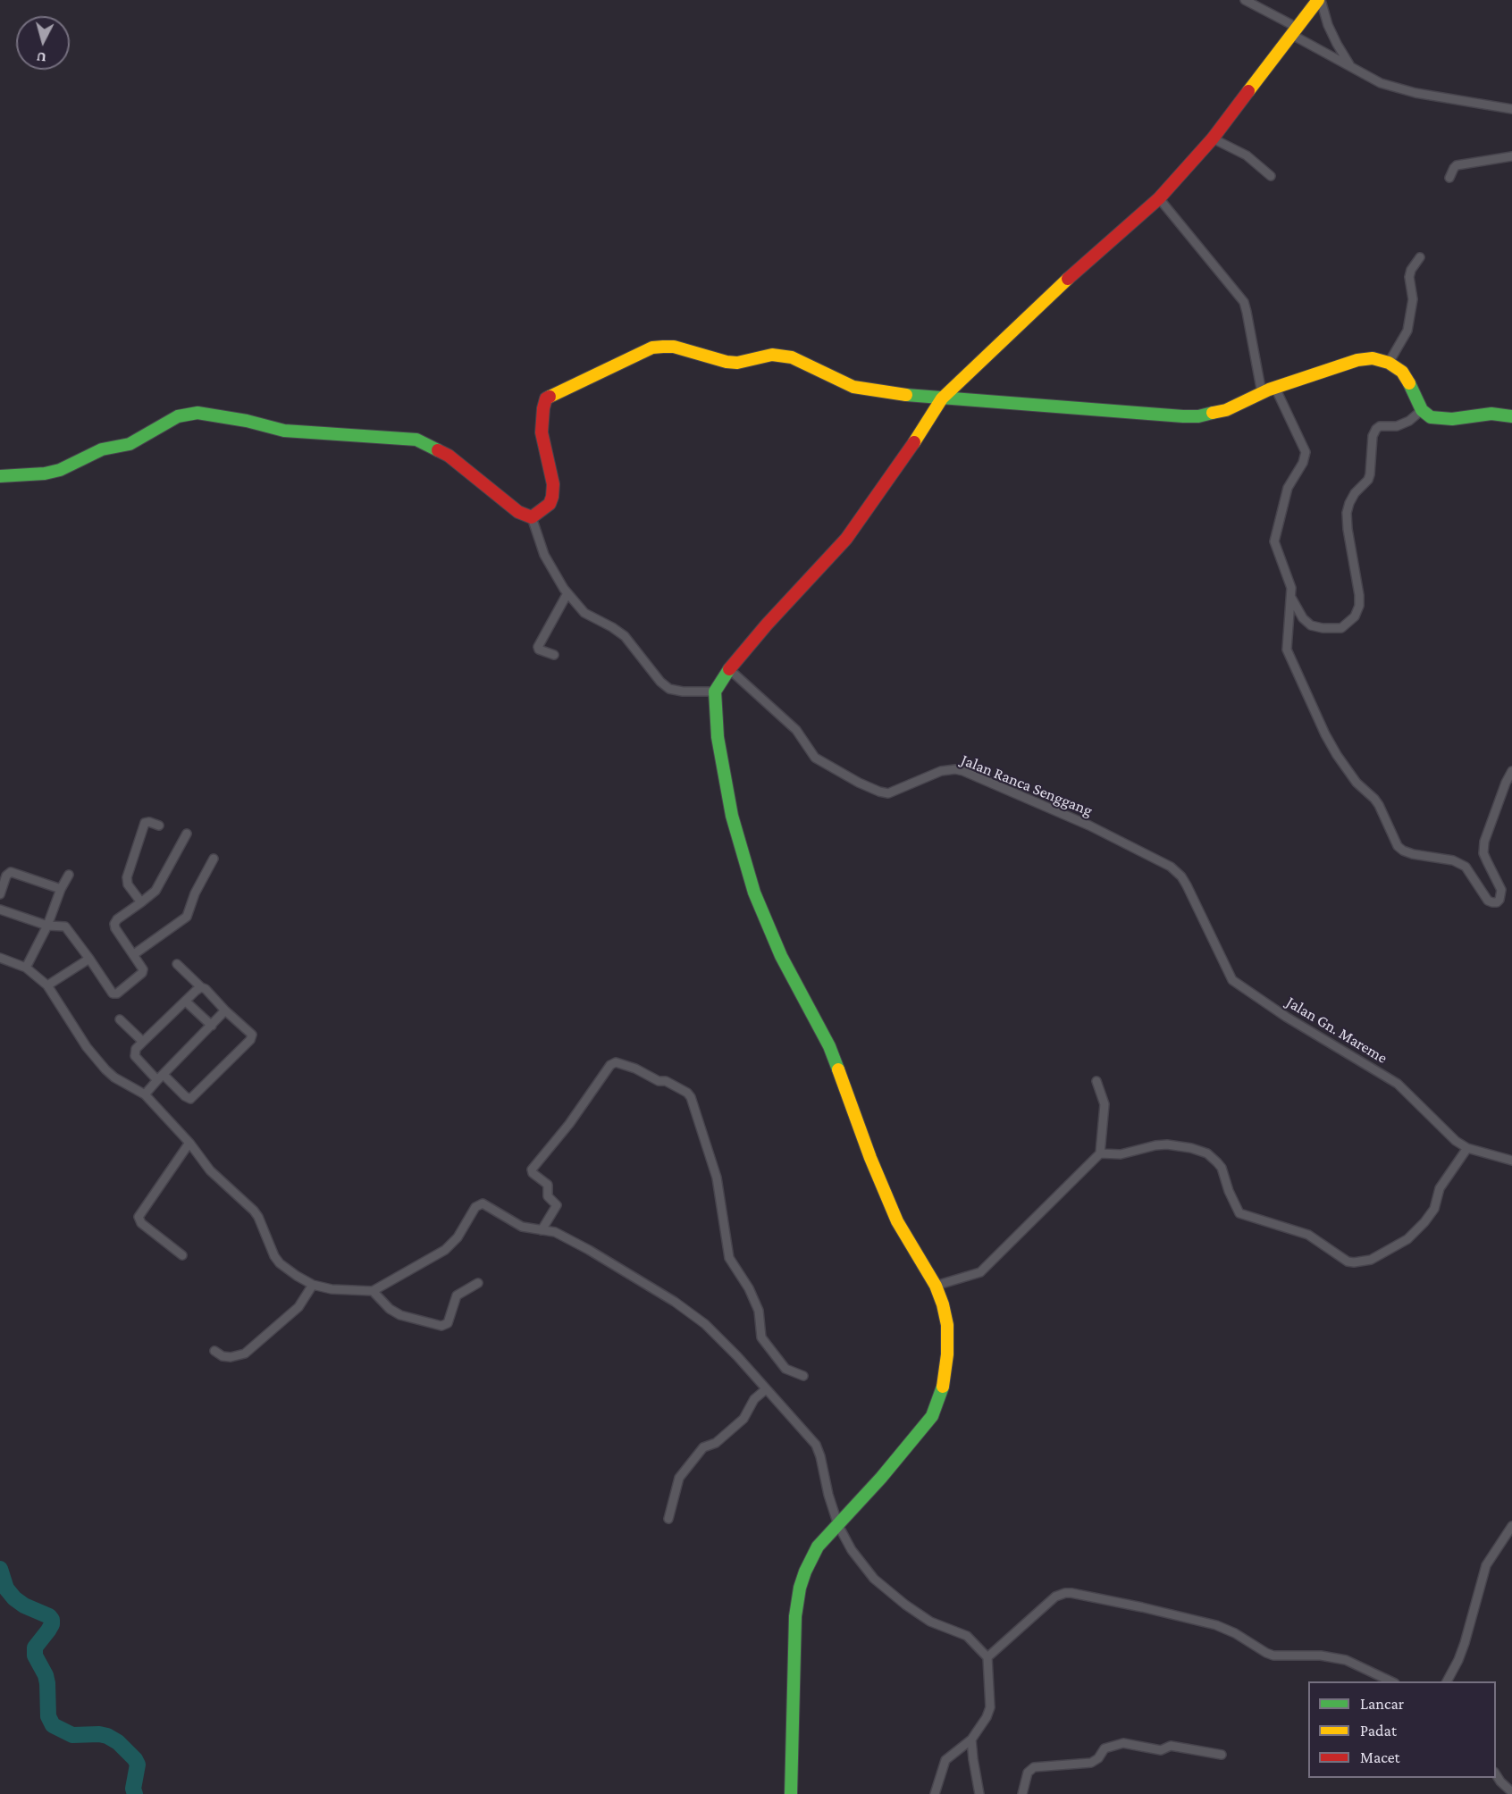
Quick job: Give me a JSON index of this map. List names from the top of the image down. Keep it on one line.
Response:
{"streets":{"street":["Jalan Ranca Senggang","Jalan Gn. Mareme"]},"crossings":[["Jalan Ranca Senggang","Jalan Gn. Mareme"]],"legend":["Lancar","Padat","Macet"],"north":"bottom"}
